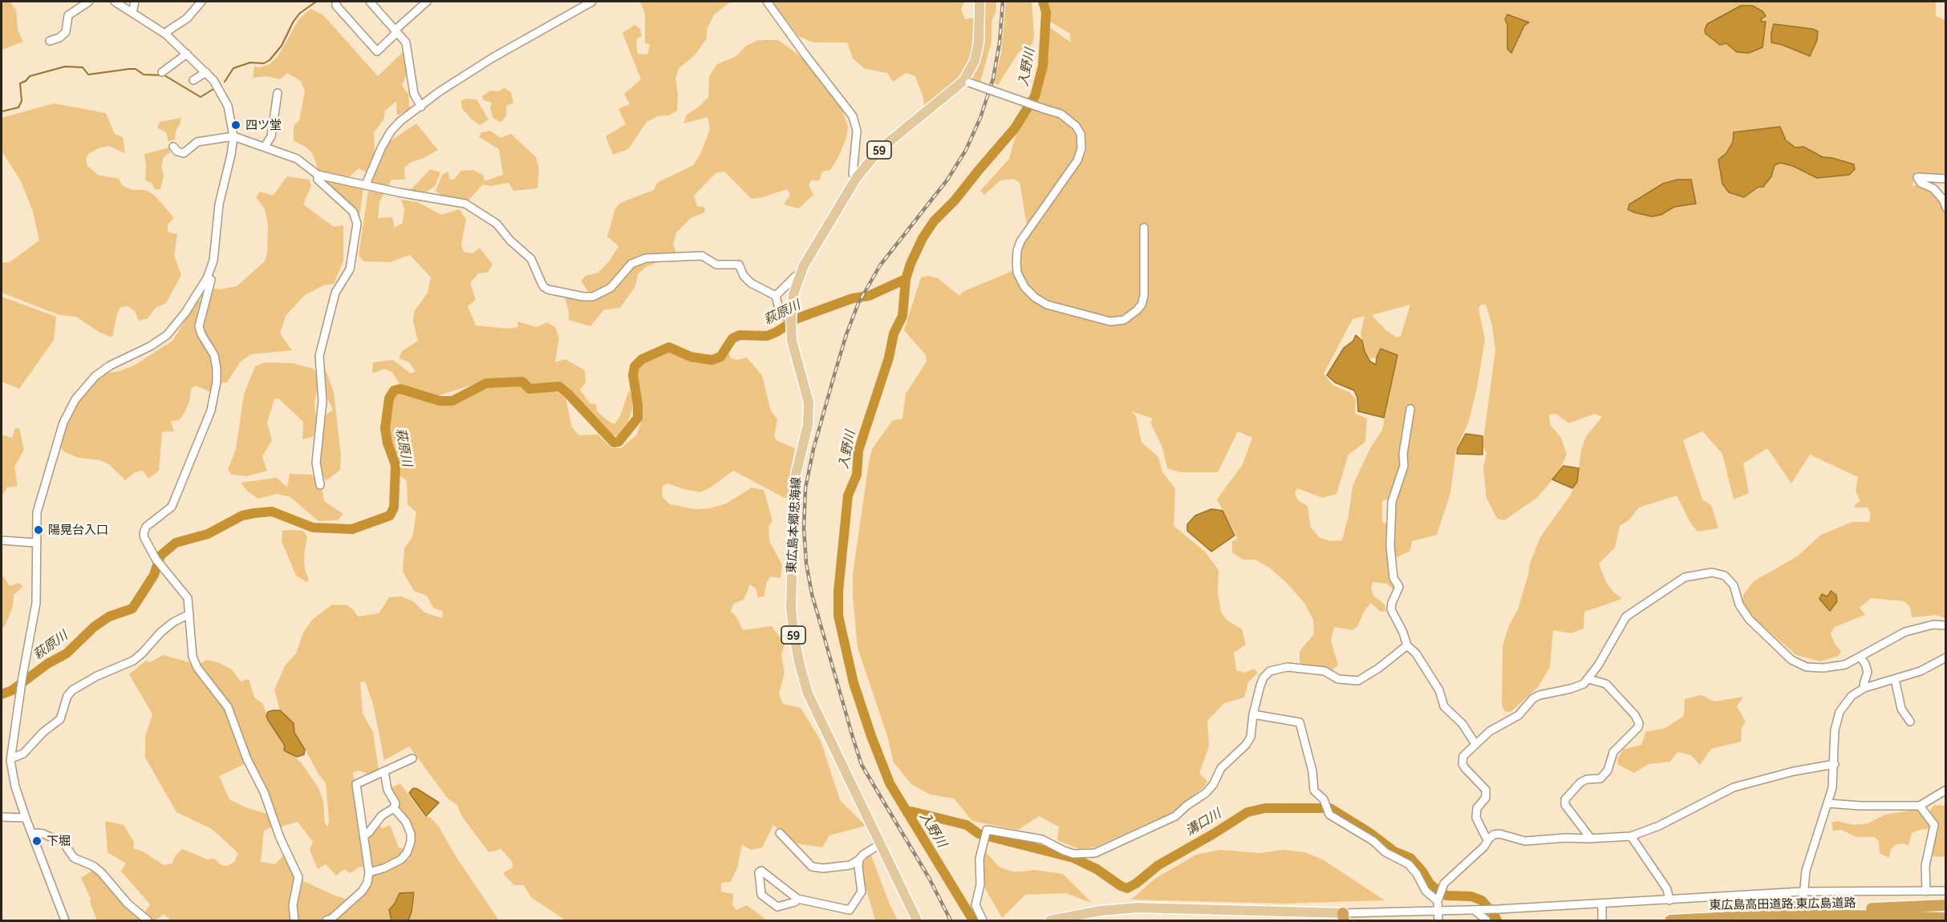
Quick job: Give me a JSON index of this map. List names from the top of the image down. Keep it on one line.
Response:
{"streets":{"highway":["東広島高田道路;東広島道路"],"main road":["59","東広島本郷忠海線"]},"water":["入野川","萩原川","溝口川"],"places":["四ツ堂","陽晃台入口","下堀"]}
